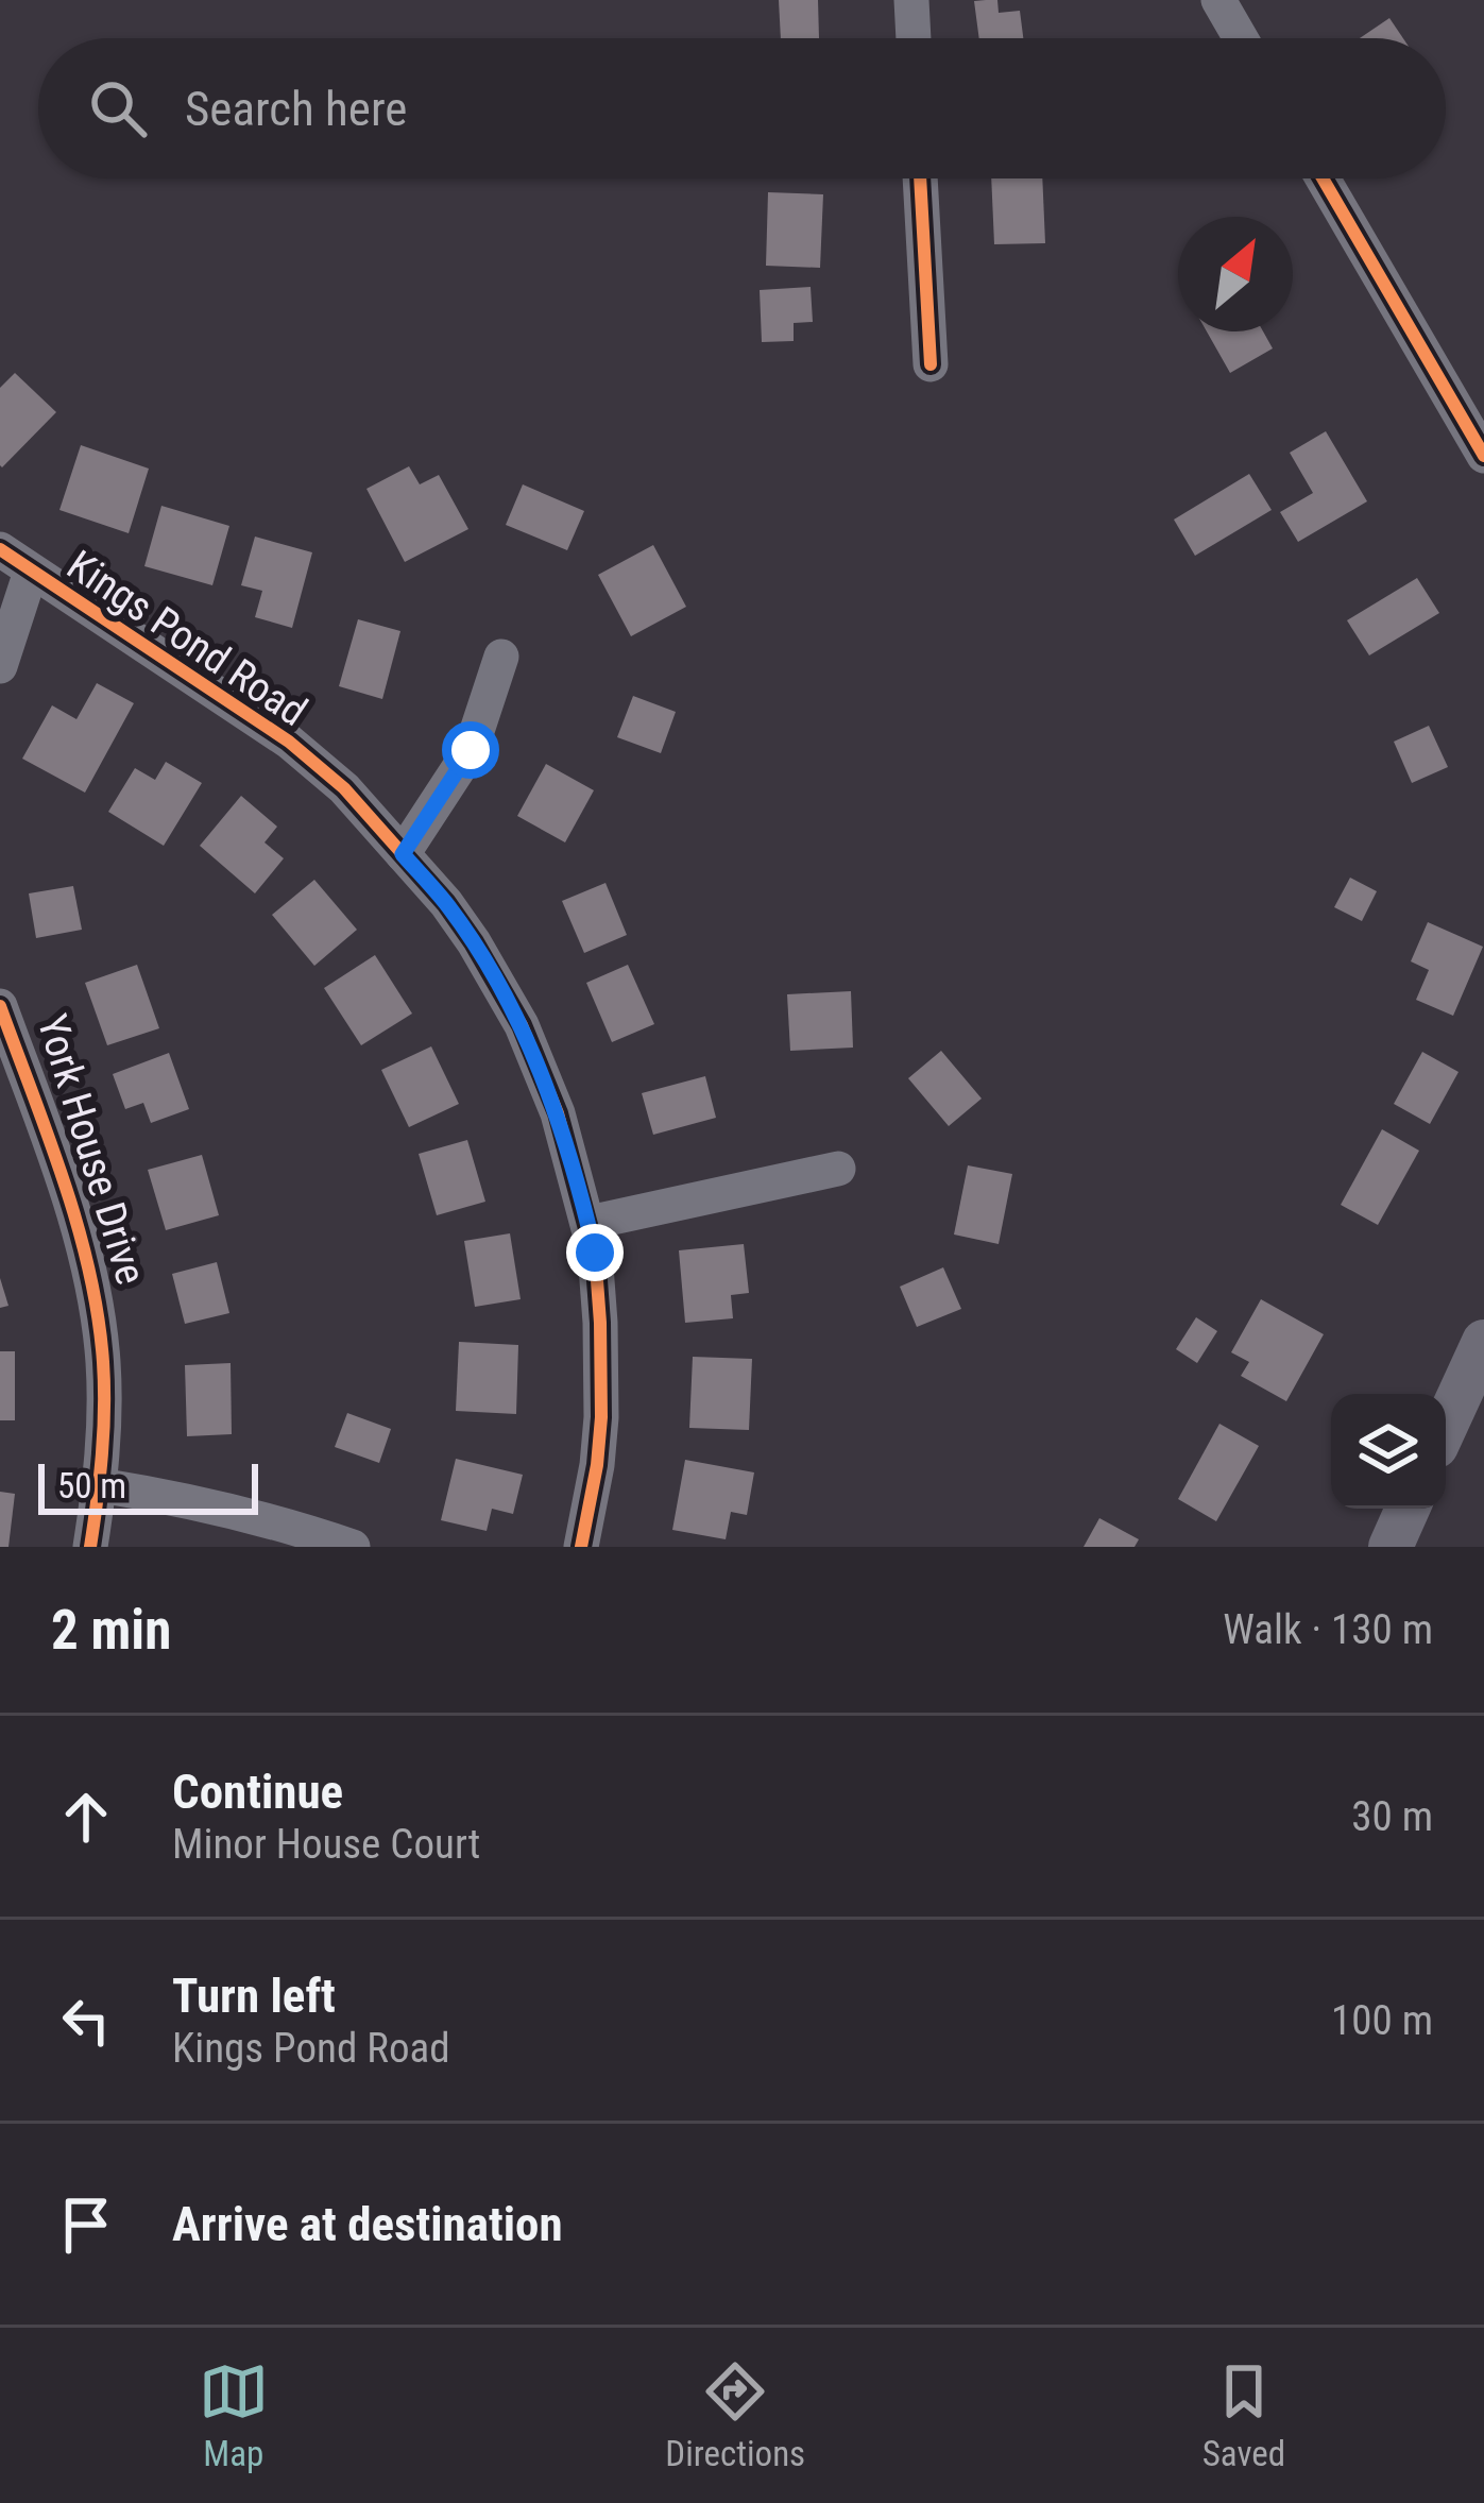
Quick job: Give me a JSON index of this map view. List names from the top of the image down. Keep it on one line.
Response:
{"streets":{"street":["Kings Pond Road","York House Drive"]},"scale_bar":"50 m","north":"top right","page":{"search":"Search here","scale":"50 m","heading":["2 min","Walk · 130 m"],"list":[["Continue","Minor House Court","30 m"],["Turn left","Kings Pond Road","100 m"],"Arrive at destination"],"nav":["Map","Directions","Saved"]}}
